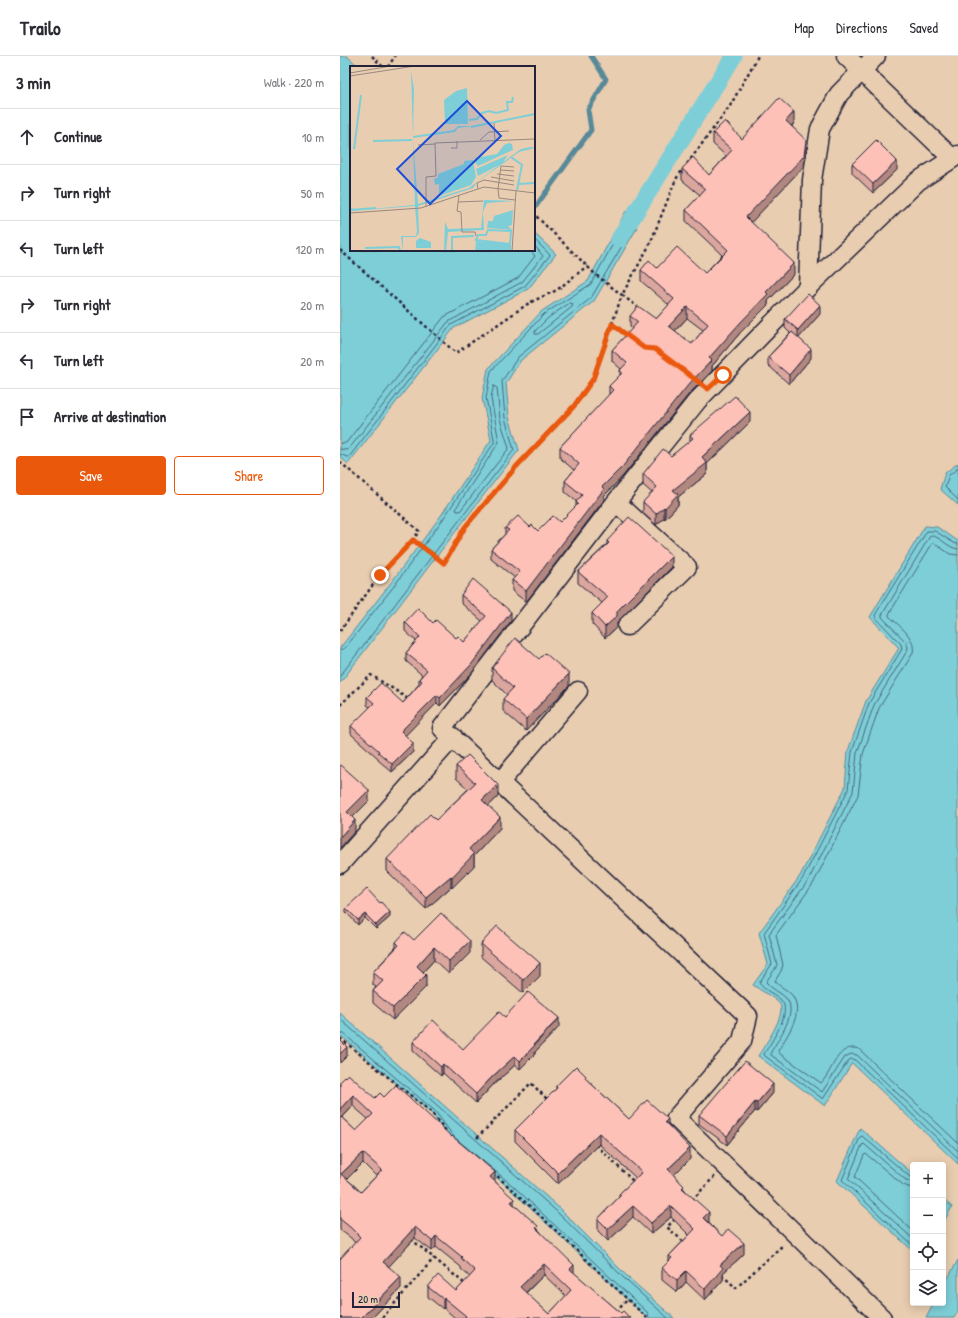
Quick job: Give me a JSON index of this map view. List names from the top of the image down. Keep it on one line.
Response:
{"scale_bar":"20 m","page":{"header":"Trailo","nav":["Map","Directions","Saved"],"heading":["3 min","Walk · 220 m"],"list":[["Continue","10 m"],["Turn right","50 m"],["Turn left","120 m"],["Turn right","20 m"],["Turn left","20 m"],"Arrive at destination"],"buttons":["Save","Share"],"map_buttons":["+","−"],"scale":"20 m"}}
